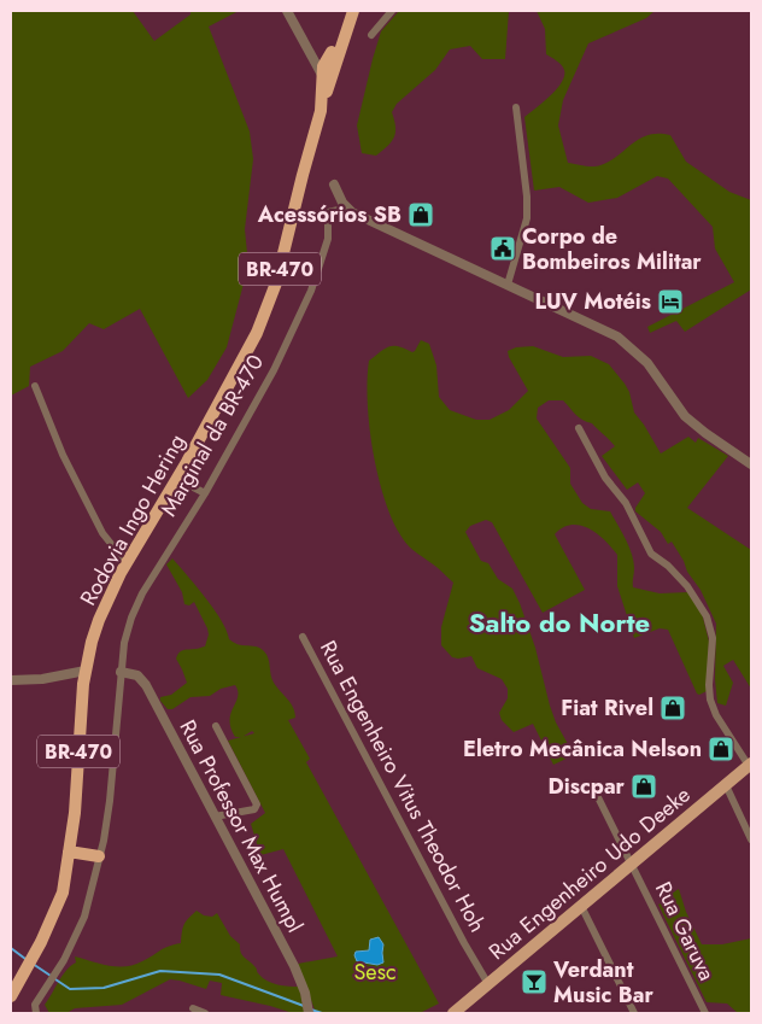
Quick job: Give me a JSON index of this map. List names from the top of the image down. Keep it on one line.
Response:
{"streets":{"highway":["BR-470","Rodovia Ingo Hering"],"main road":["Rua Engenheiro Udo Deeke"],"street":["Marginal da BR-470","Rua Engenheiro Vitus Theodor Hoh","Rua Professor Max Humpl","Rua Garuva"]},"crossings":[["Marginal da BR-470","Rua Professor Max Humpl"],["Rua Engenheiro Vitus Theodor Hoh","Rua Engenheiro Udo Deeke"],["Rua Engenheiro Udo Deeke","Rua Garuva"]],"districts":["Salto do Norte"],"parks":["Sesc"],"places":{"shop":["Acessórios SB","Fiat Rivel","Eletro Mecânica Nelson","Discpar"],"public building":["Corpo de Bombeiros Militar"],"hotel":["LUV Motéis"],"bar":["Verdant Music Bar"]}}
